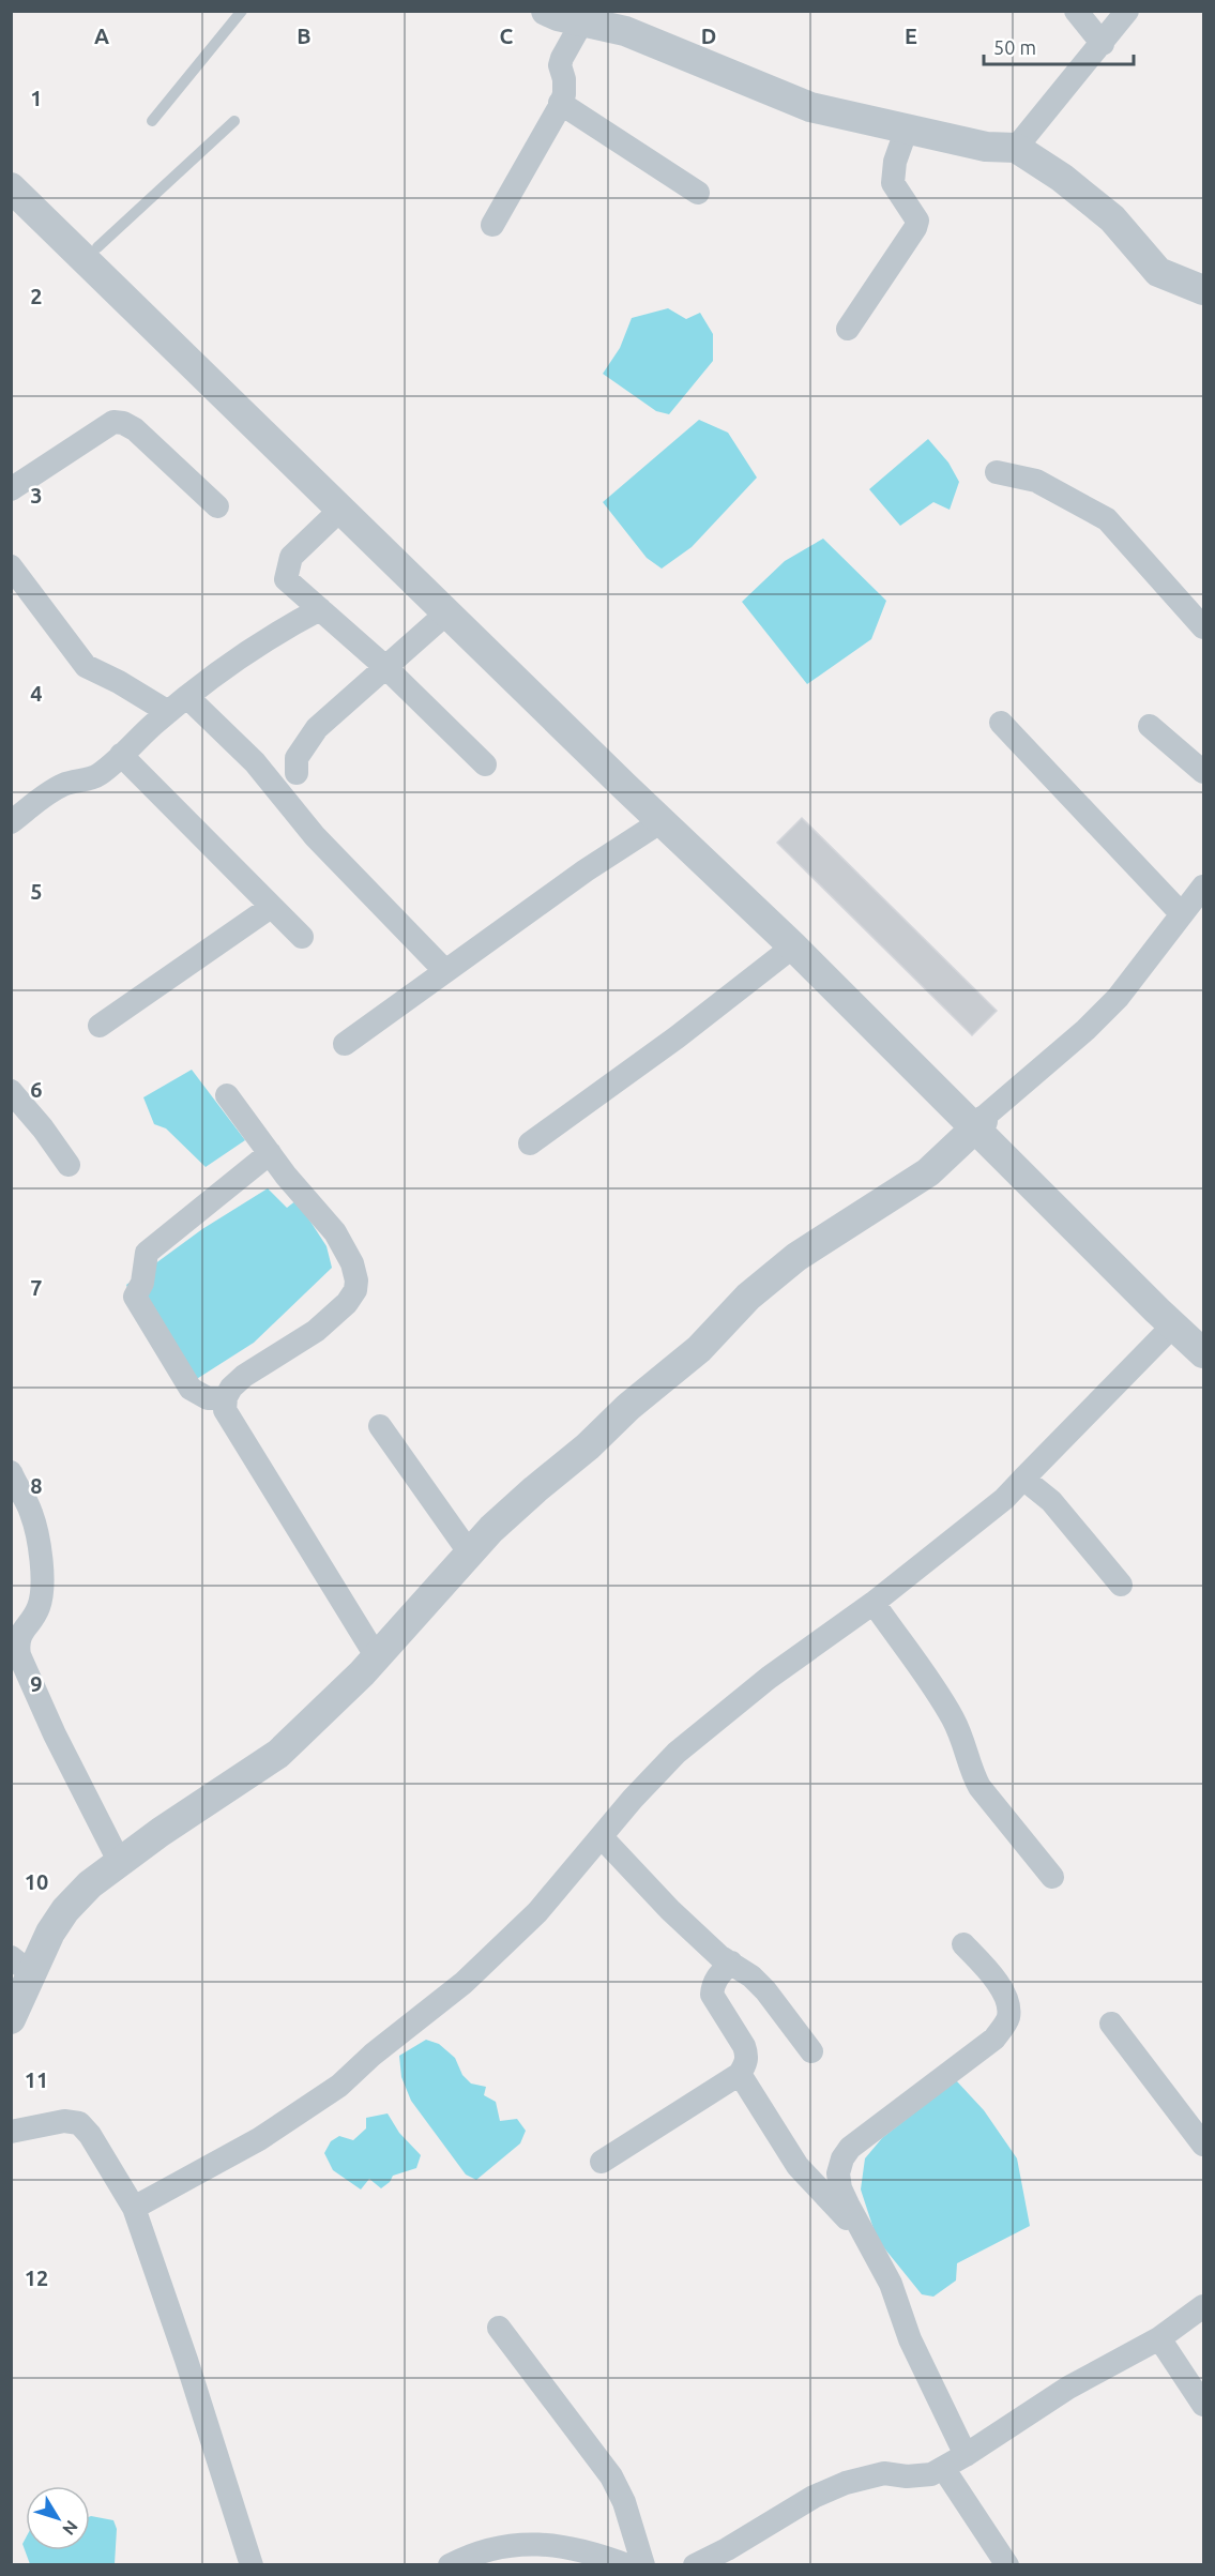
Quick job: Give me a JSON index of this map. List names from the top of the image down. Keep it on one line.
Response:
{"scale_bar":"50 m","north":"bottom right","grid":{"columns":["A","B","C","D","E"],"rows":["1","2","3","4","5","6","7","8","9","10","11","12"]}}
